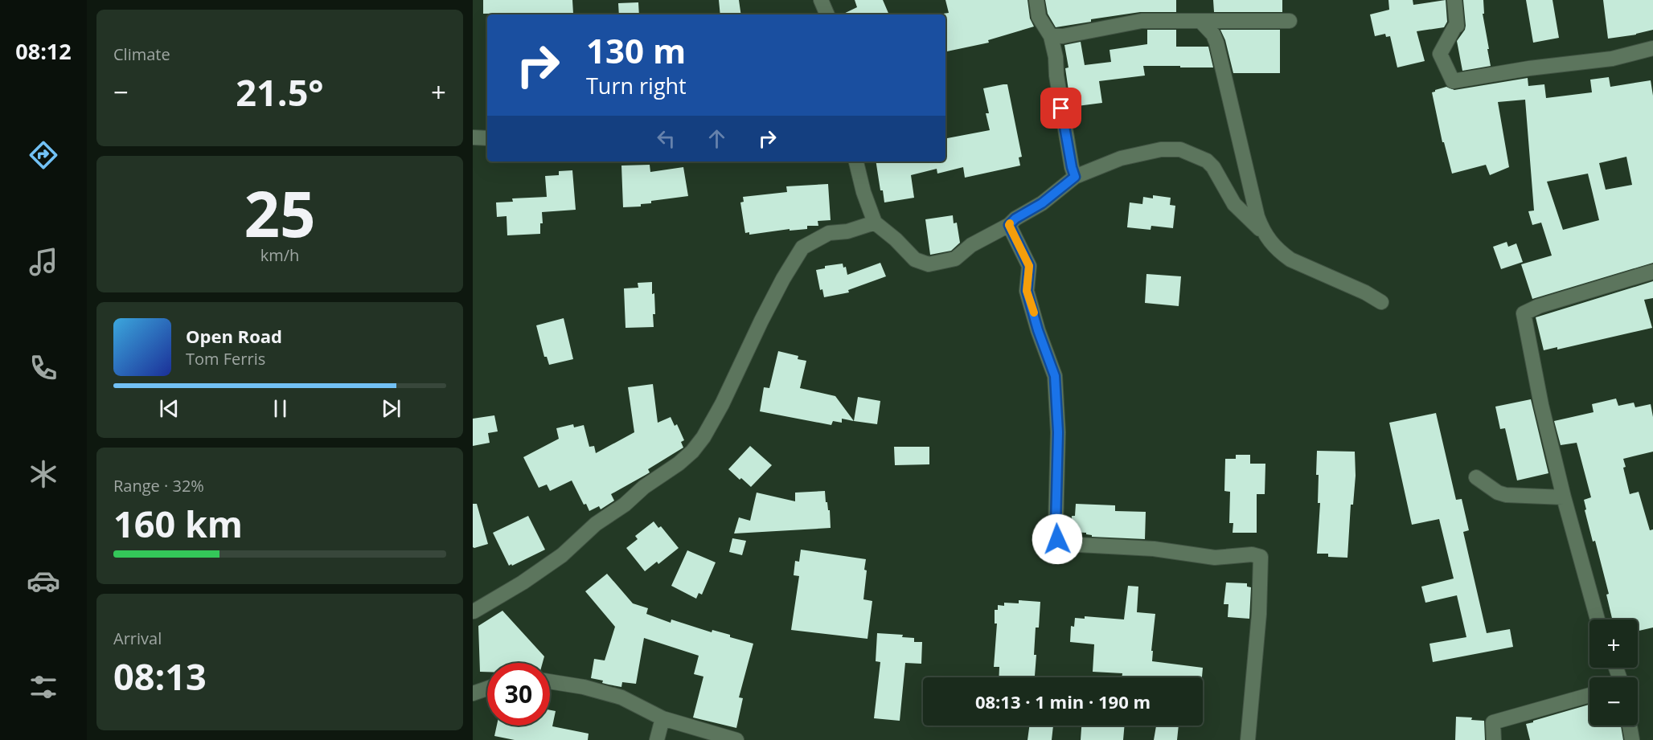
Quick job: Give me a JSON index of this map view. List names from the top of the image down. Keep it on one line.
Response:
{"page":{"tabs":"08:12","tile":["Climate",["25","km/h"],["Range · 32%","160 km"],["Arrival","08:13"]],"turn":["130 m","Turn right"],"heat":["−","21.5°","+"],"song":["Open Road","Tom Ferris"],"map_buttons":["+","−"],"limit":"30","trip":"08:13 · 1 min · 190 m"}}
